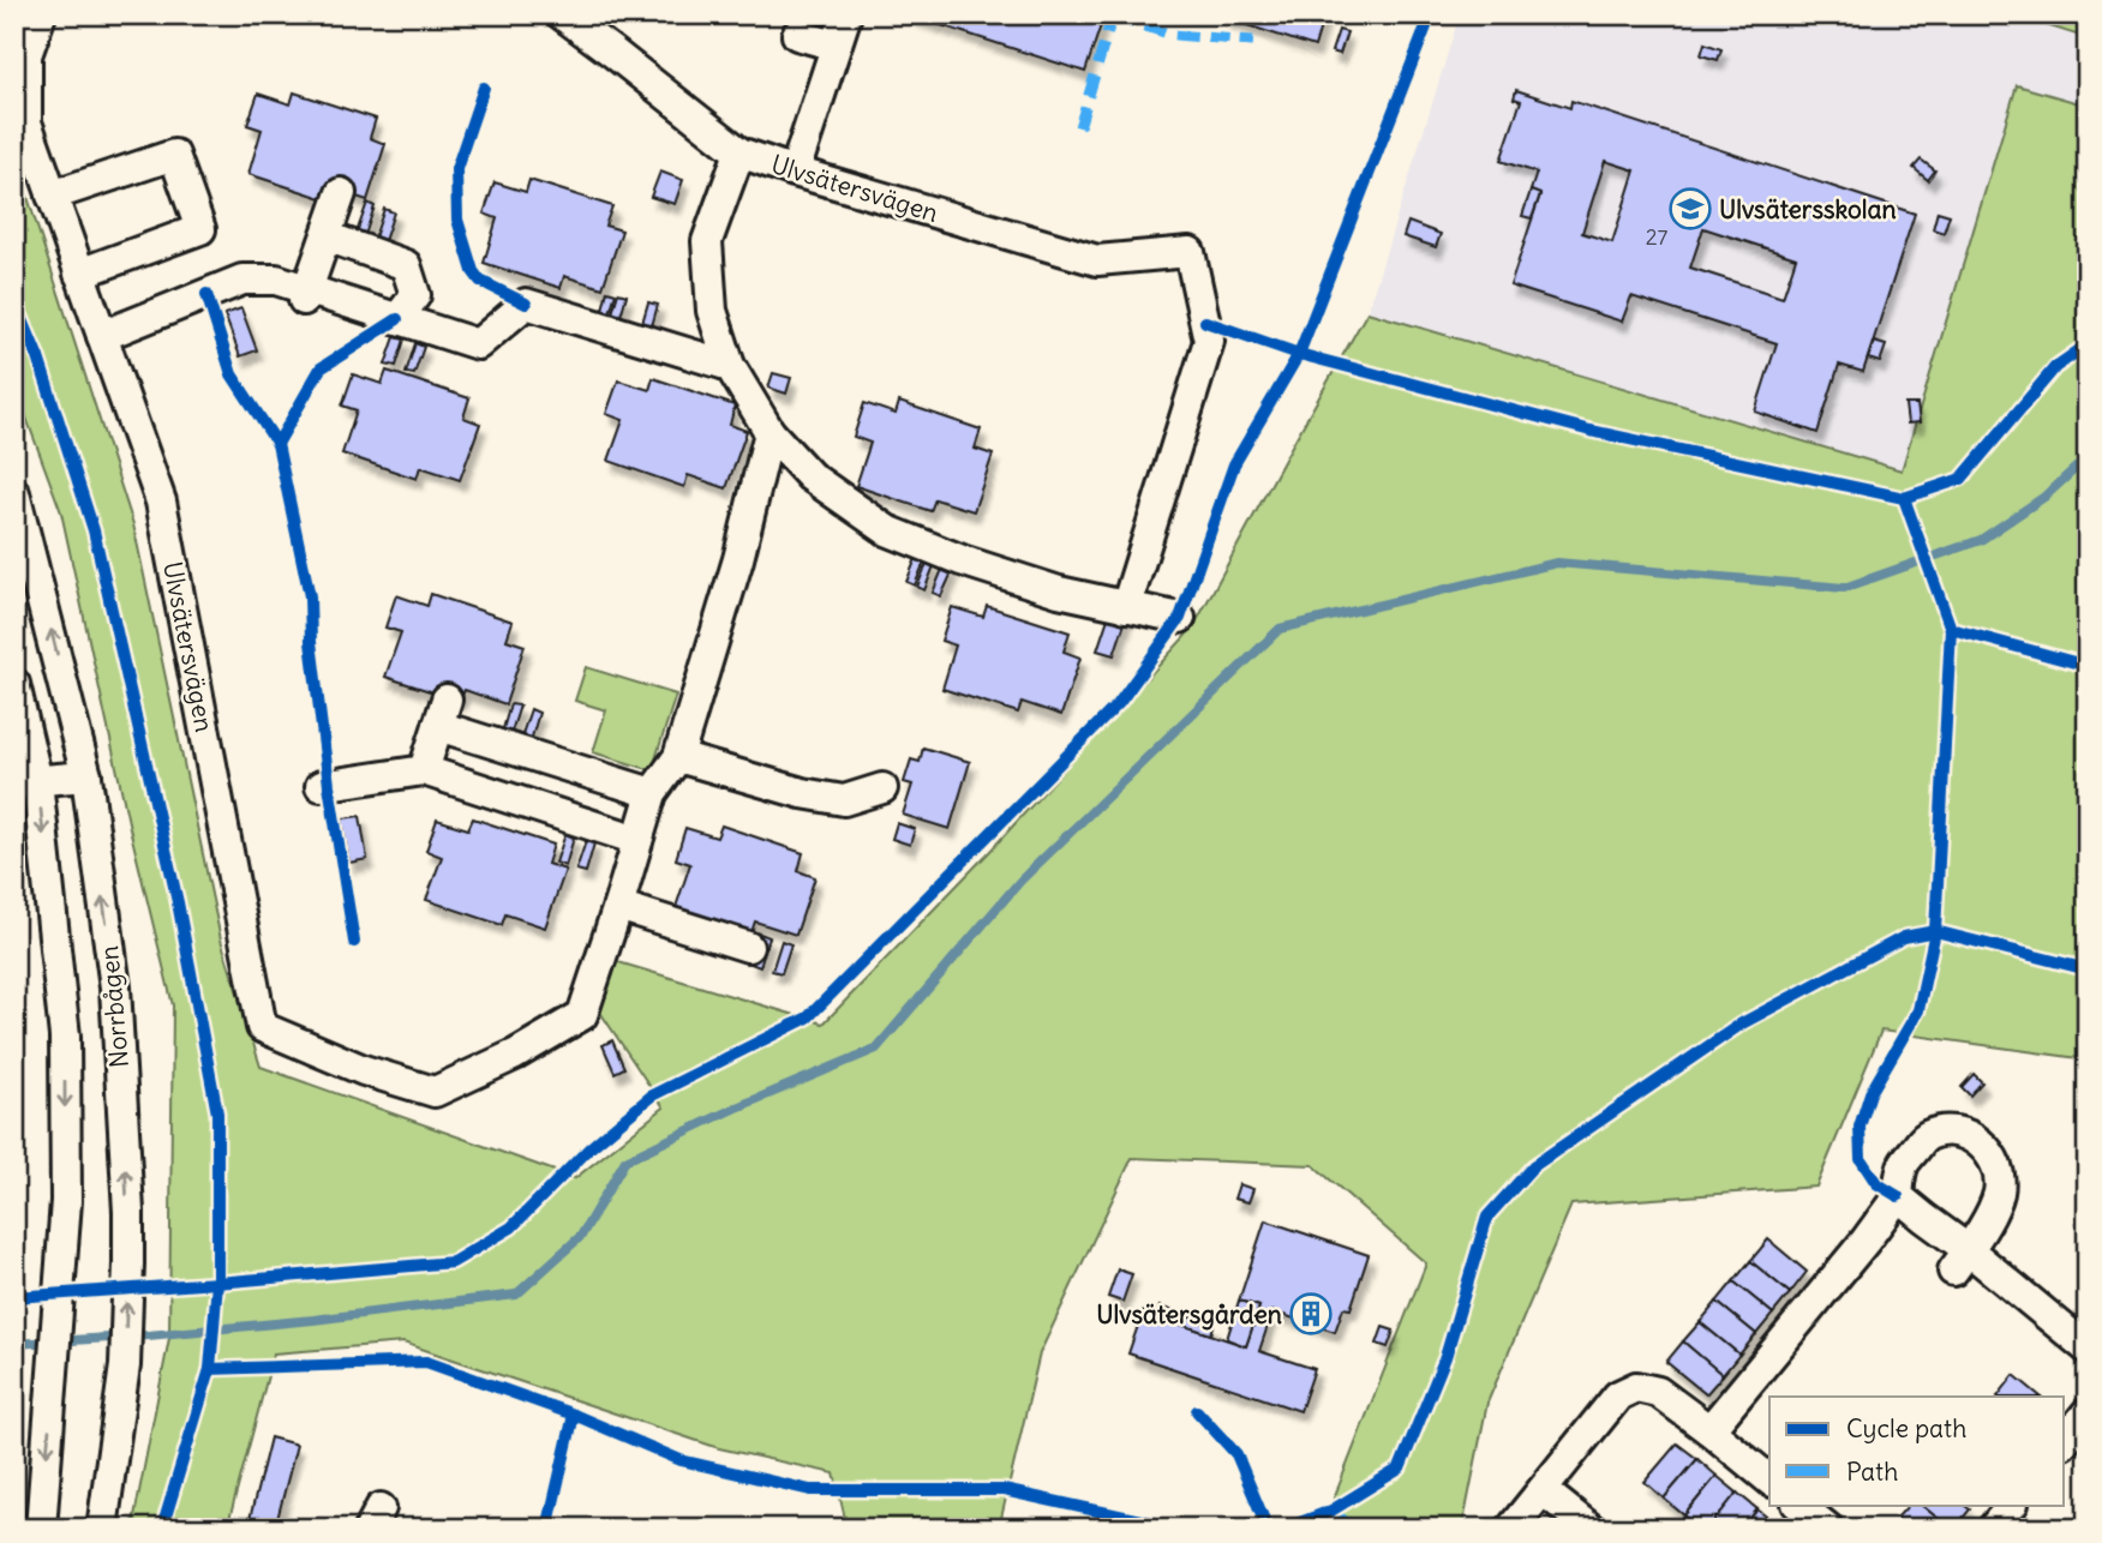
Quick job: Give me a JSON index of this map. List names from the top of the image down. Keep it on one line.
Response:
{"streets":{"street":["Ulvsätersvägen","Norrbågen"]},"places":{"school or university":["Ulvsätersskolan"],"building":["Ulvsätersgården"]},"house_numbers":["27"],"legend":["Cycle path","Path"]}
